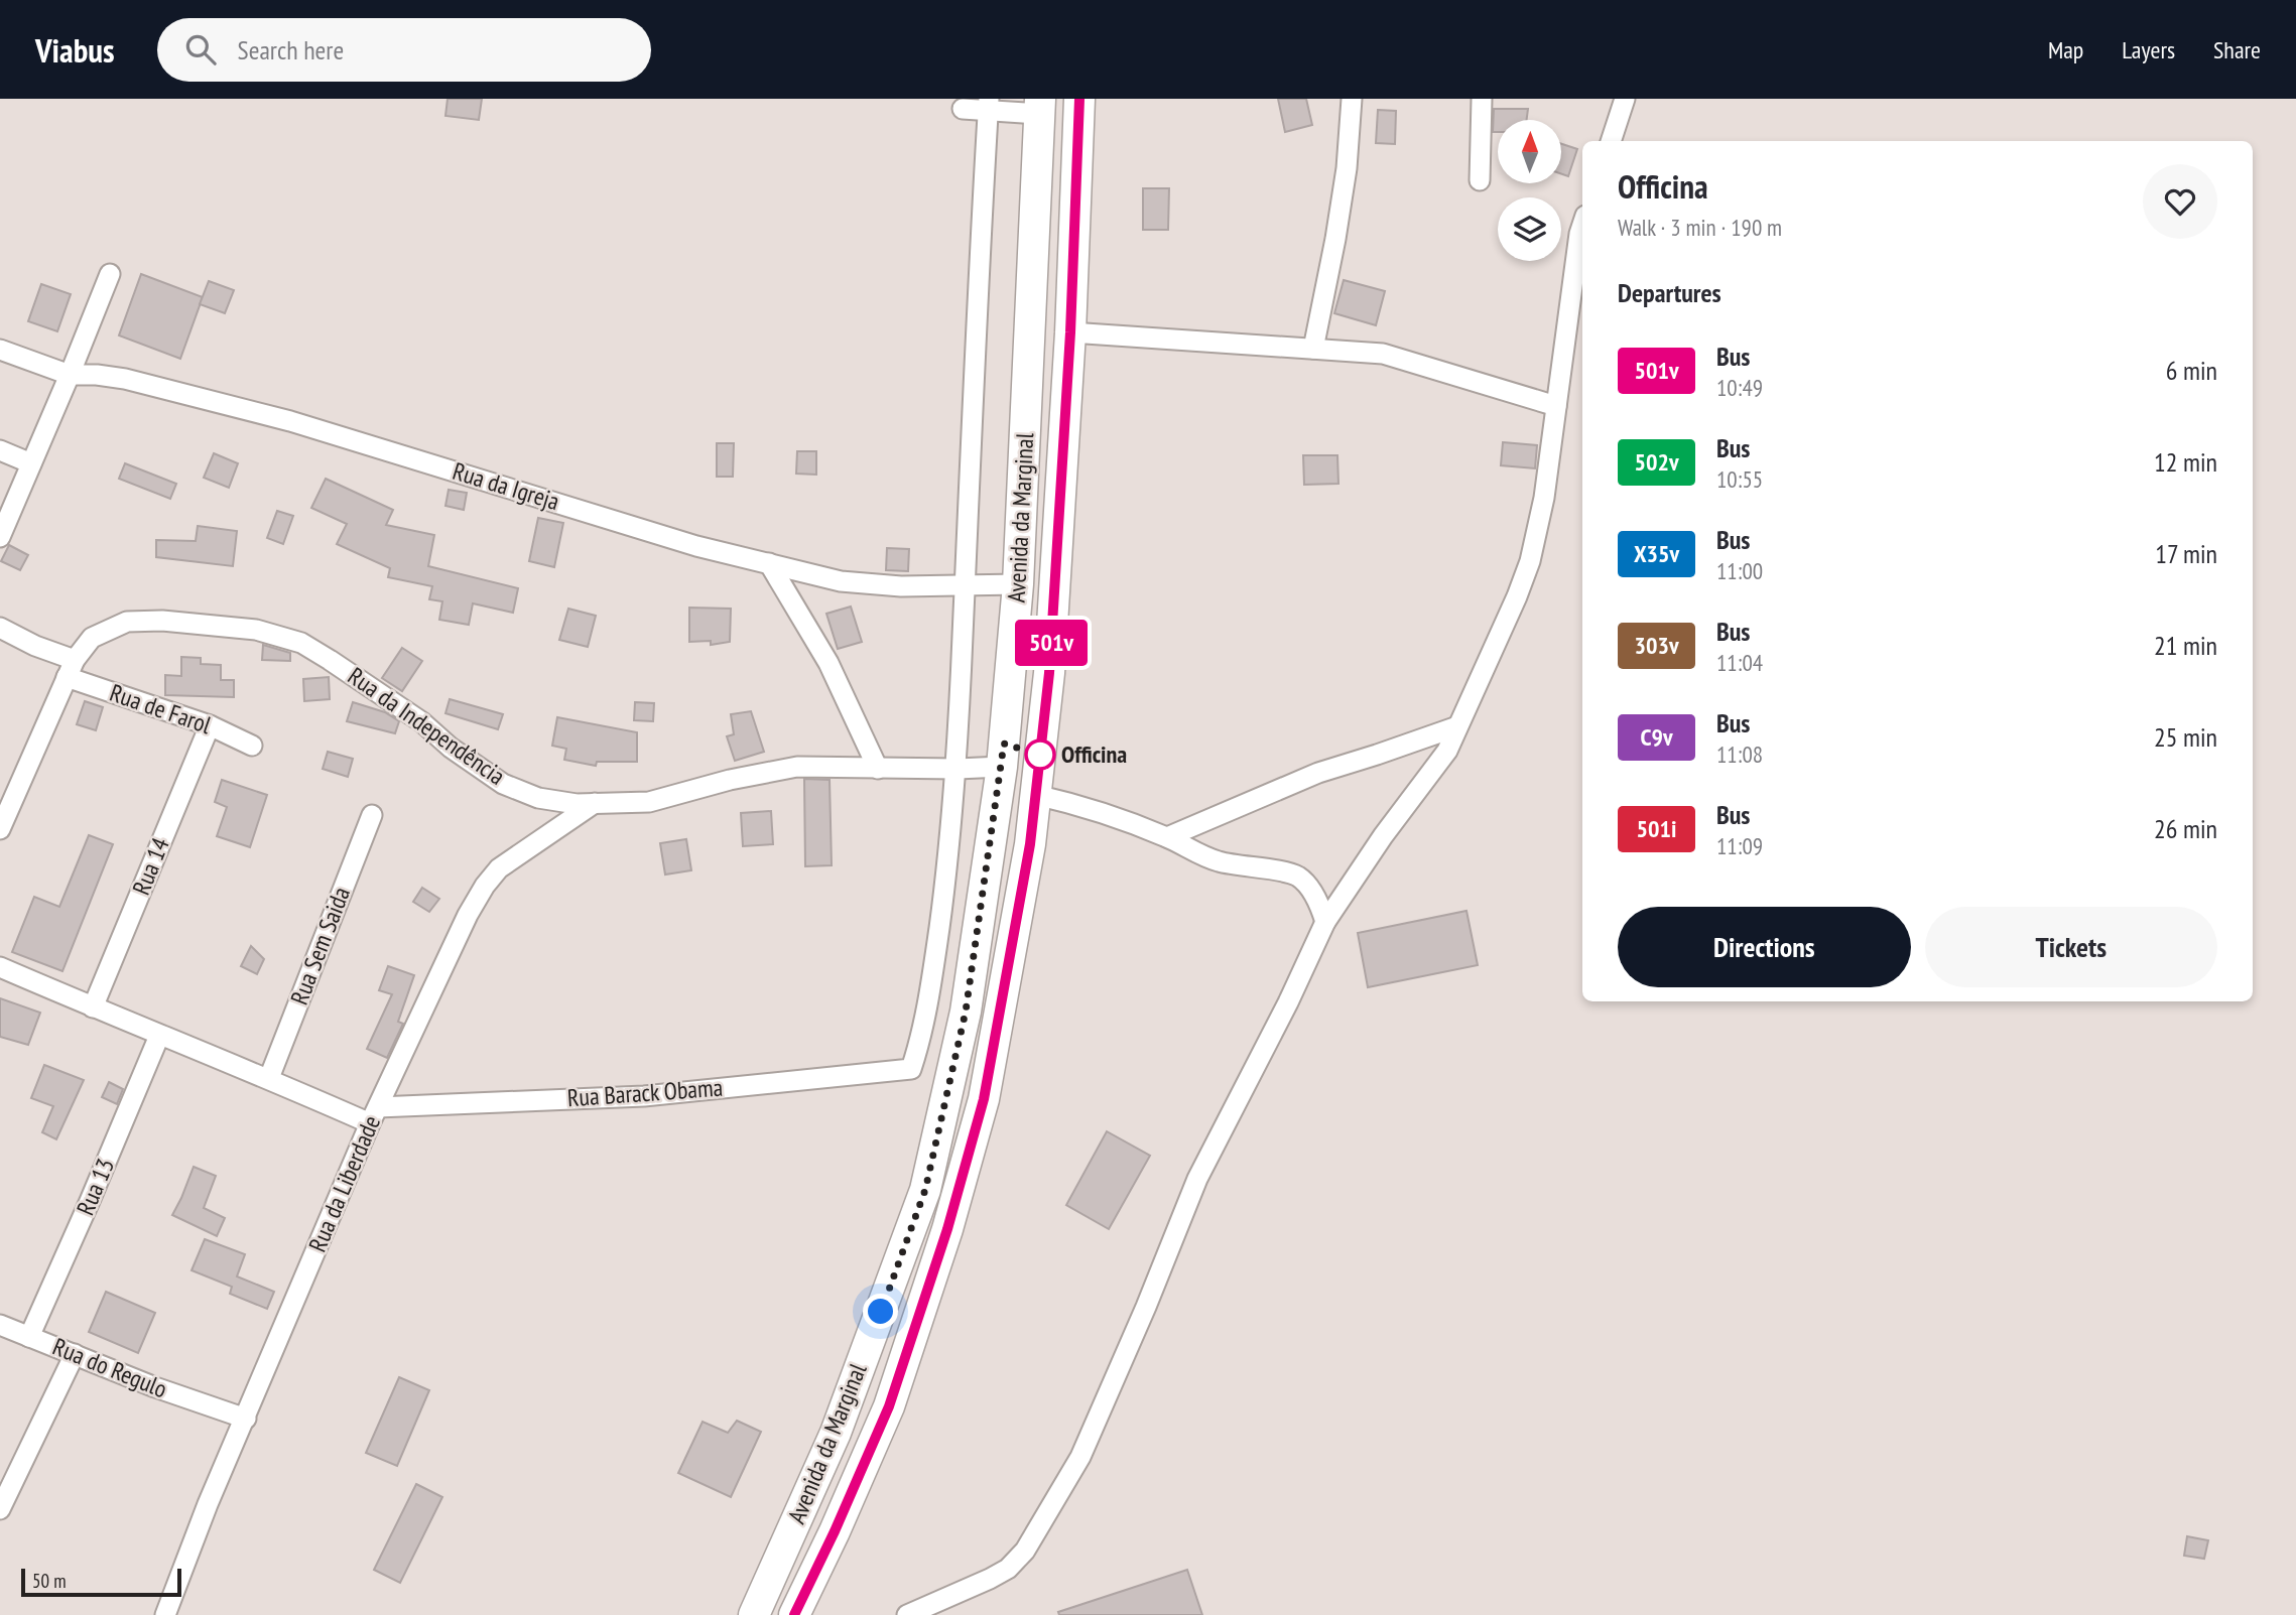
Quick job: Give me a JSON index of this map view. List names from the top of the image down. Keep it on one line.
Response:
{"streets":{"main road":["Avenida da Marginal"],"street":["Rua da Igreja","Rua de Farol","Rua da Independência","Rua 14","Rua Sem Saida","Rua Barack Obama","Rua da Liberdade","Rua 13","Rua do Regulo"]},"crossings":[["Rua da Igreja","Avenida da Marginal"],["Avenida da Marginal","Rua da Independência"],["Rua de Farol","Rua da Independência"],["Rua de Farol","Rua 14"],["Rua da Independência","Rua Barack Obama"],["Rua da Independência","Rua da Liberdade"],["Rua 14","Rua Barack Obama"],["Rua Sem Saida","Rua Barack Obama"],["Rua Barack Obama","Rua da Liberdade"],["Rua Barack Obama","Rua 13"],["Rua da Liberdade","Rua do Regulo"],["Rua 13","Rua do Regulo"]],"places":["Officina"],"lines":["bus line 501v"],"scale_bar":"50 m","north":"top","page":{"header":"Viabus","search":"Search here","nav":["Map","Layers","Share"],"on_map":"501v","heading":[["Officina","Walk · 3 min · 190 m"],"Departures"],"list":[{"mark":"501v","name":"Bus","note":"10:49","value":"6 min"},{"mark":"502v","name":"Bus","note":"10:55","value":"12 min"},{"mark":"X35v","name":"Bus","note":"11:00","value":"17 min"},{"mark":"303v","name":"Bus","note":"11:04","value":"21 min"},{"mark":"C9v","name":"Bus","note":"11:08","value":"25 min"},{"mark":"501i","name":"Bus","note":"11:09","value":"26 min"}],"buttons":["Directions","Tickets"],"scale":"50 m"}}
